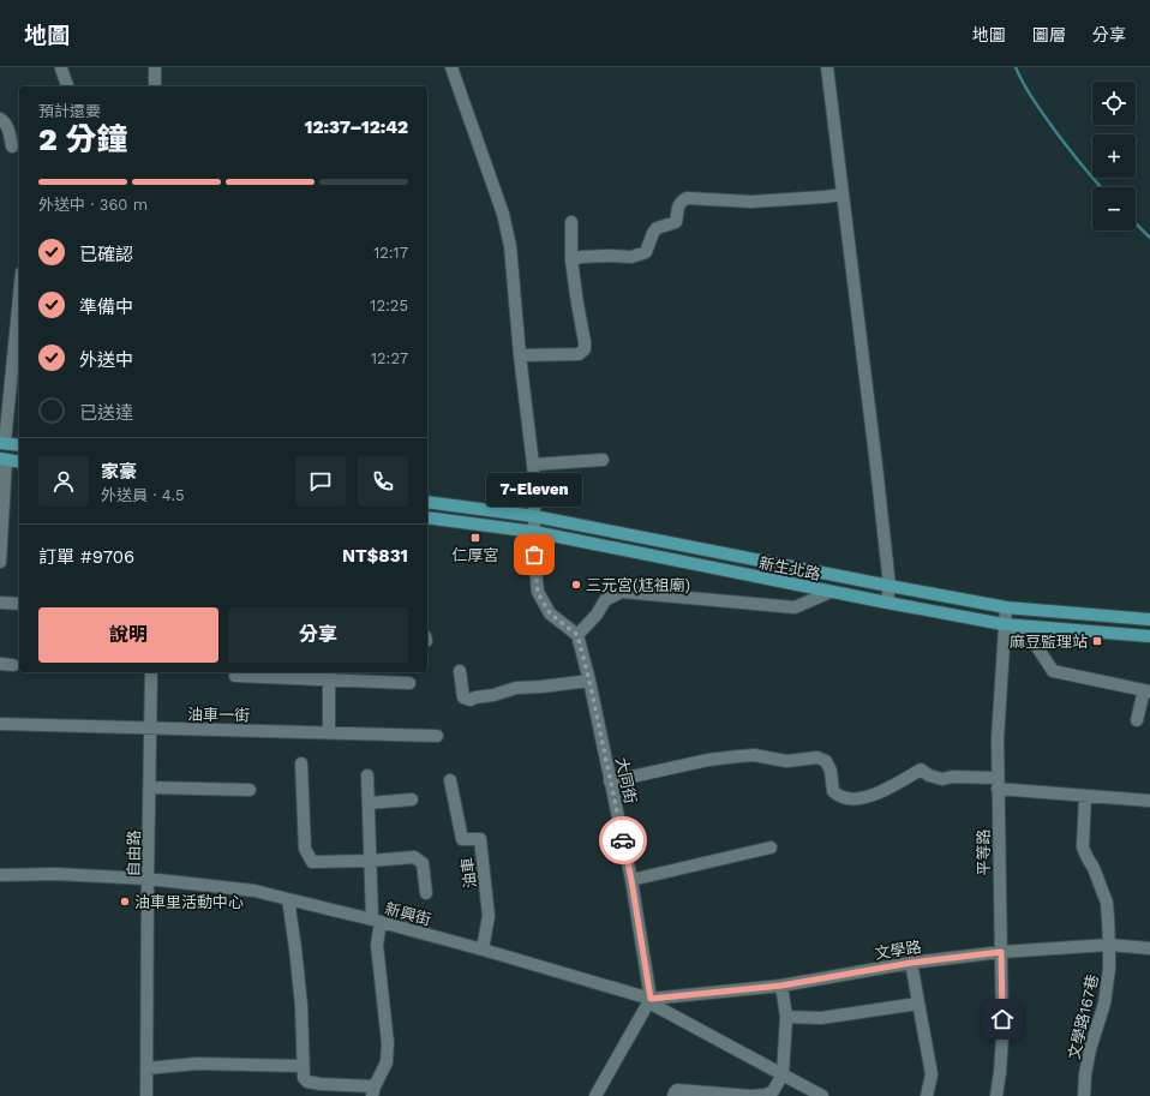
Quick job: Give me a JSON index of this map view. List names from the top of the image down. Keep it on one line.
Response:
{"streets":{"main road":["新生北路"],"street":["油車一街","大同街","平等路","自由路","油車","新興街","文學路","文學路167巷"]},"crossings":[["新生北路","平等路"],["油車一街","自由路"],["大同街","新興街"],["大同街","文學路"],["平等路","文學路"],["自由路","新興街"],["油車","新興街"],["新興街","文學路"],["文學路","文學路167巷"]],"places":{"transit":["仁厚宮","麻豆監理站"],"other":["7-Eleven","三元宮(尪祖廟)","油車里活動中心"]},"page":{"header":"地圖","nav":["地圖","圖層","分享"],"map_buttons":["+","−"],"heading":["2 分鐘","預計還要","12:37–12:42"],"panel":["家豪","外送員 · 4.5","訂單 #9706","NT$831"],"bar":"外送中 · 360 m","list":[["已確認","12:17"],["準備中","12:25"],["外送中","12:27"],"已送達"],"bubble":"7-Eleven","buttons":["說明","分享"]}}
